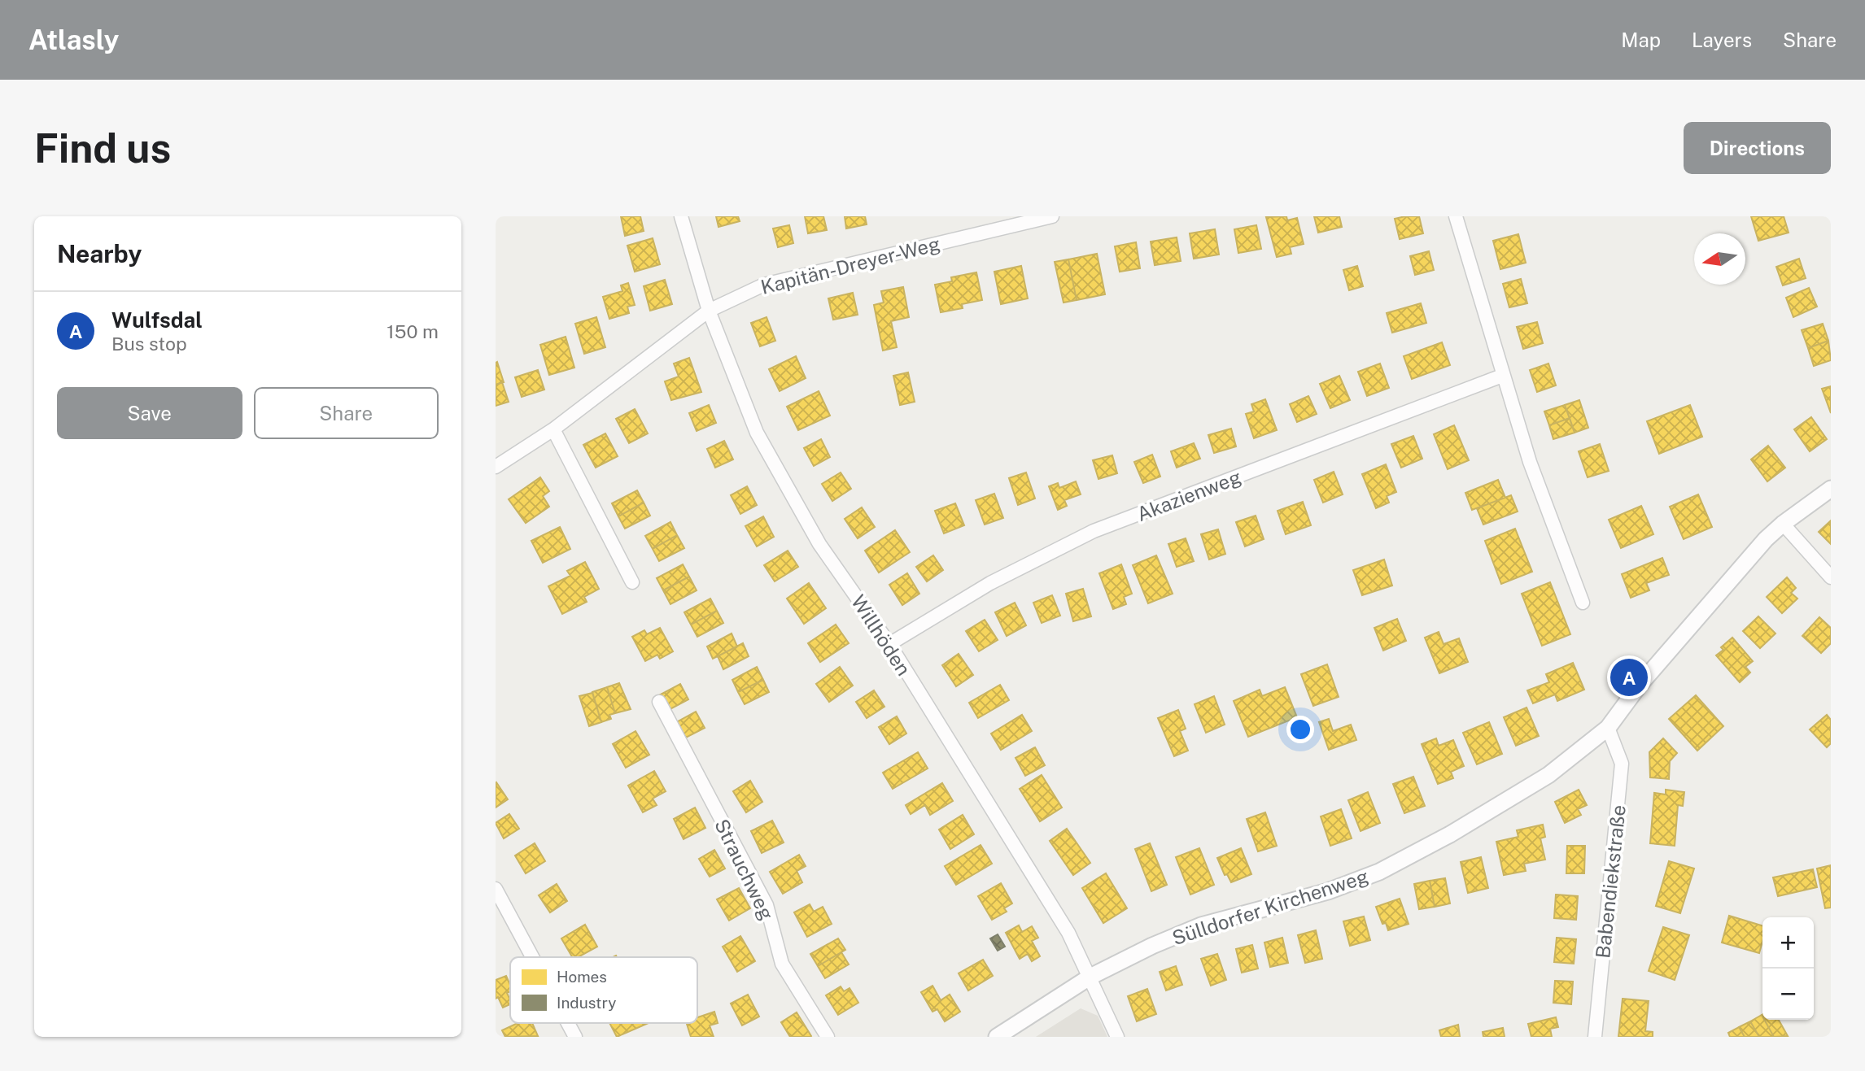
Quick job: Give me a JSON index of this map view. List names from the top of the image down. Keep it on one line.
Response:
{"streets":{"street":["Kapitän-Dreyer-Weg","Akazienweg","Willhöden","Strauchweg","Babendiekstraße","Sülldorfer Kirchenweg"]},"crossings":[["Kapitän-Dreyer-Weg","Willhöden"],["Akazienweg","Willhöden"],["Willhöden","Sülldorfer Kirchenweg"],["Babendiekstraße","Sülldorfer Kirchenweg"]],"legend":["Homes","Industry"],"north":"left","page":{"header":"Atlasly","nav":["Map","Layers","Share"],"buttons":["Directions",["Save","Share"]],"title":"Find us","heading":"Nearby","list":[{"mark":"A","name":"Wulfsdal","note":"Bus stop","value":"150 m"}],"pins":"A","map_buttons":["+","−"]}}
